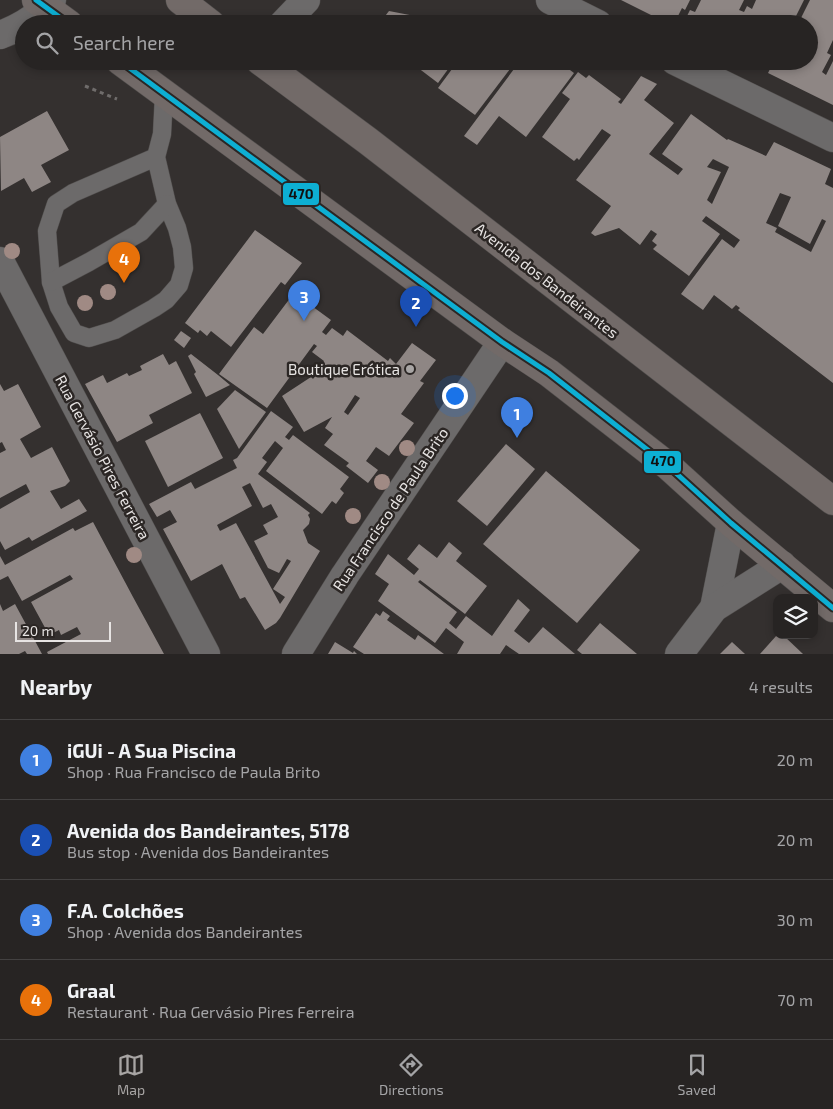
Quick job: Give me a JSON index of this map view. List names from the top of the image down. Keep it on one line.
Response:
{"streets":{"highway":["Avenida dos Bandeirantes"],"street":["Rua Gervásio Pires Ferreira","Rua Francisco de Paula Brito"]},"places":["Boutique Erótica"],"lines":["transit line 470"],"scale_bar":"20 m","page":{"search":"Search here","pins":["4","3","2","1"],"scale":"20 m","heading":["Nearby","4 results"],"list":[{"mark":"1","name":"iGUi - A Sua Piscina","note":"Shop · Rua Francisco de Paula Brito","value":"20 m"},{"mark":"2","name":"Avenida dos Bandeirantes, 5178","note":"Bus stop · Avenida dos Bandeirantes","value":"20 m"},{"mark":"3","name":"F.A. Colchões","note":"Shop · Avenida dos Bandeirantes","value":"30 m"},{"mark":"4","name":"Graal","note":"Restaurant · Rua Gervásio Pires Ferreira","value":"70 m"}],"nav":["Map","Directions","Saved"]}}
